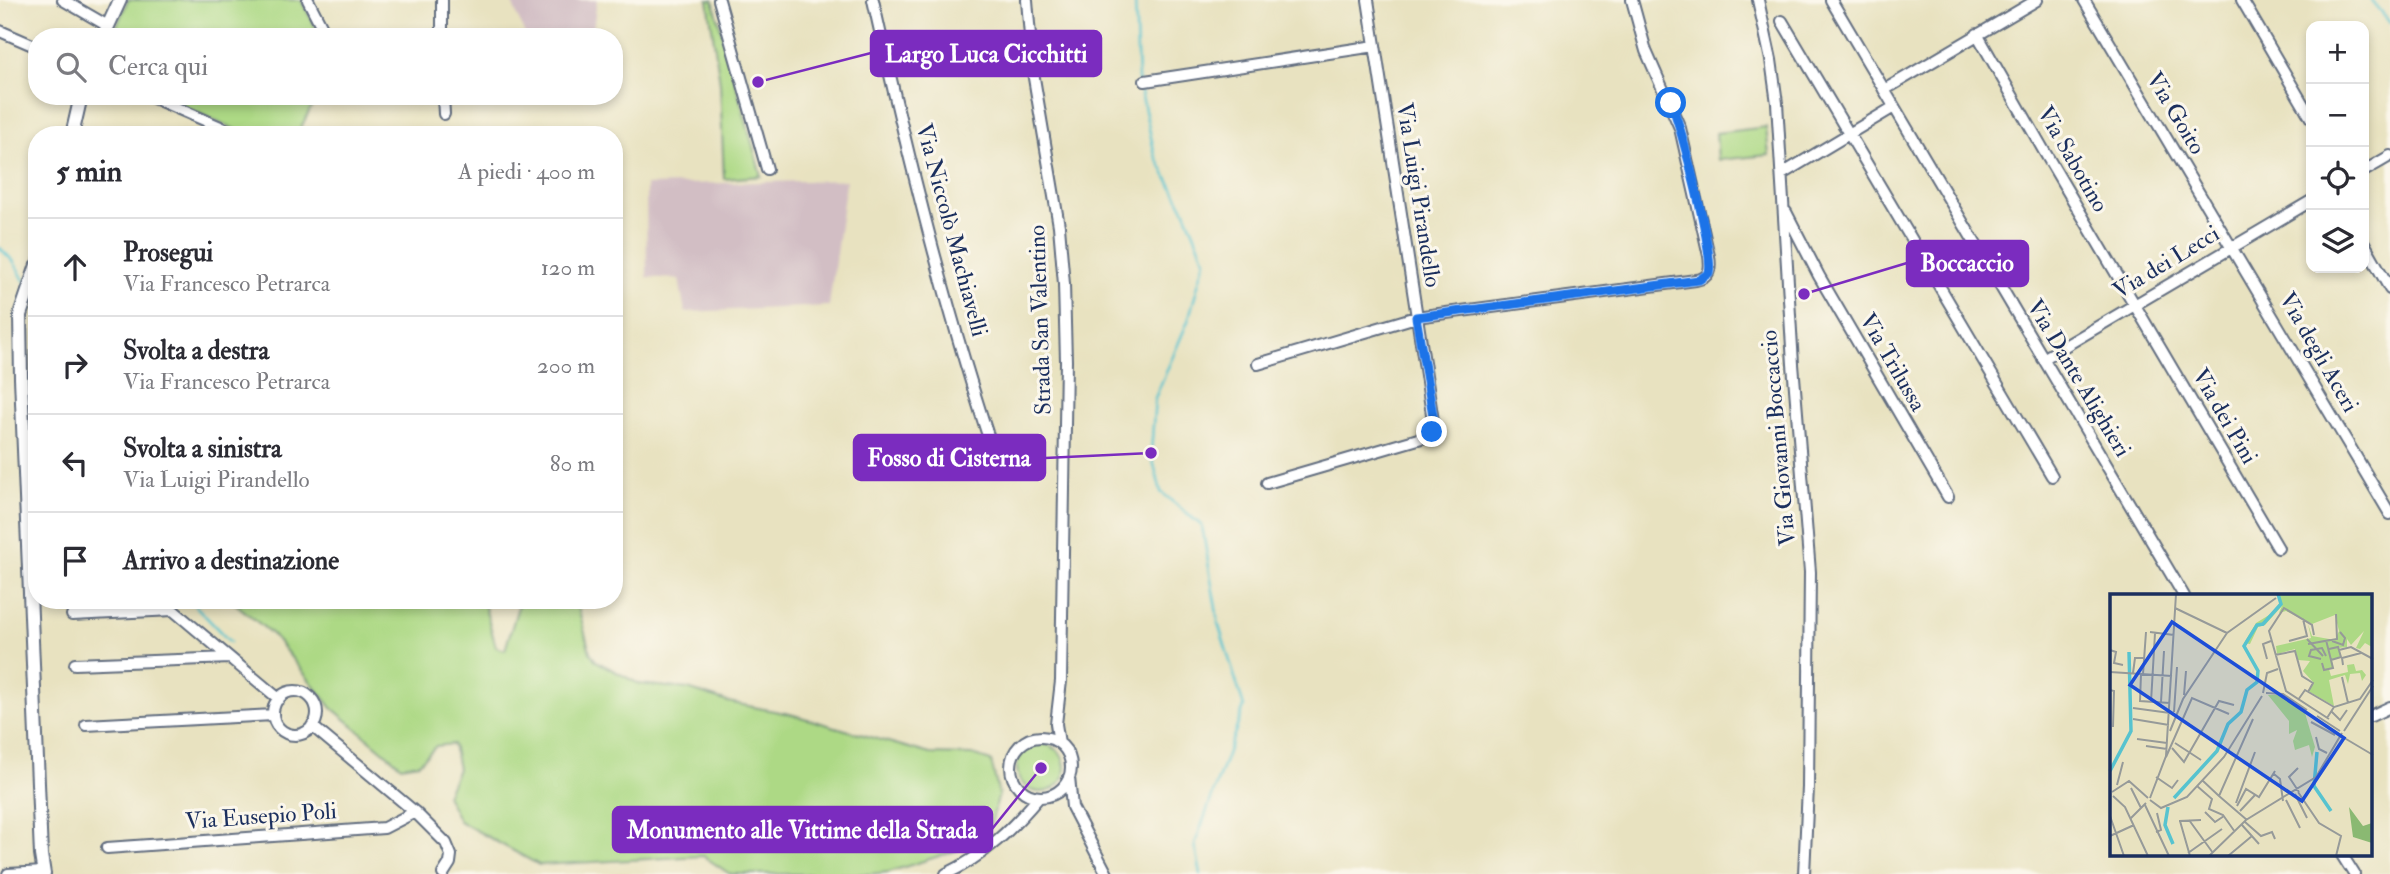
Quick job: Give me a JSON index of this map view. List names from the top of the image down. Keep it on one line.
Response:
{"streets":{"street":["Via Goito","Via Sabotino","Via Luigi Pirandello","Via Niccolò Machiavelli","Via dei Lecci","Strada San Valentino","Via degli Aceri","Via Trilussa","Via Dante Alighieri","Via dei Pini","Via Giovanni Boccaccio","Via Eusepio Poli"]},"crossings":[["Via Goito","Via dei Lecci"],["Via Goito","Via degli Aceri"],["Via Sabotino","Via dei Lecci"],["Via Sabotino","Via dei Pini"],["Via dei Lecci","Via degli Aceri"],["Via dei Lecci","Via Dante Alighieri"],["Via dei Lecci","Via dei Pini"],["Via Trilussa","Via Giovanni Boccaccio"]],"places":["Largo Luca Cicchitti","Boccaccio","Fosso di Cisterna","Monumento alle Vittime della Strada"],"page":{"map_buttons":["+","−"],"search":"Cerca qui","heading":["5 min","A piedi · 400 m"],"list":[["Prosegui","Via Francesco Petrarca","120 m"],["Svolta a destra","Via Francesco Petrarca","200 m"],["Svolta a sinistra","Via Luigi Pirandello","80 m"],"Arrivo a destinazione"]}}
